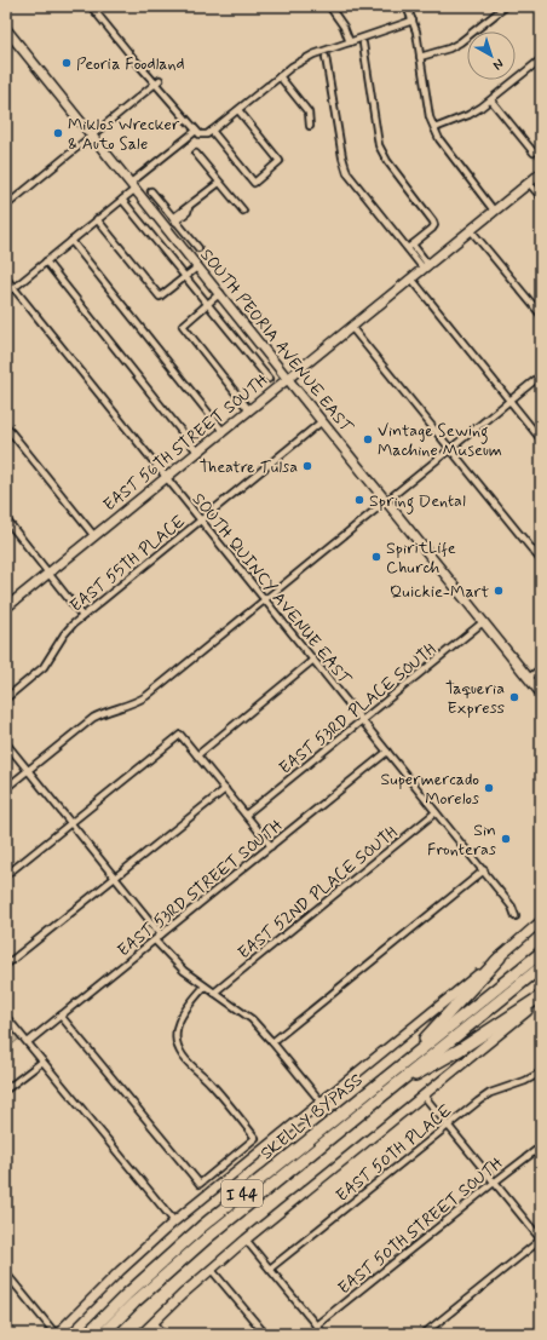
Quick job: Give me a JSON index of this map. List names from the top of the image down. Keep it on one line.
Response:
{"streets":{"highway":["SKELLY BYPASS","I 44"],"main road":["SOUTH PEORIA AVENUE EAST","EAST 56TH STREET SOUTH"],"street":["EAST 55TH PLACE","SOUTH QUINCY AVENUE EAST","EAST 53RD PLACE SOUTH","EAST 53RD STREET SOUTH","EAST 52ND PLACE SOUTH","EAST 50TH PLACE","EAST 50TH STREET SOUTH"]},"crossings":[["SOUTH PEORIA AVENUE EAST","EAST 56TH STREET SOUTH"],["SOUTH PEORIA AVENUE EAST","EAST 55TH PLACE"],["SOUTH PEORIA AVENUE EAST","EAST 53RD PLACE SOUTH"],["EAST 56TH STREET SOUTH","SOUTH QUINCY AVENUE EAST"],["EAST 55TH PLACE","SOUTH QUINCY AVENUE EAST"],["SOUTH QUINCY AVENUE EAST","EAST 53RD PLACE SOUTH"],["SOUTH QUINCY AVENUE EAST","EAST 53RD STREET SOUTH"],["SOUTH QUINCY AVENUE EAST","EAST 52ND PLACE SOUTH"]],"places":["Peoria Foodland","Miklos Wrecker & Auto Sale","Vintage Sewing Machine Museum","Theatre Tulsa","Spring Dental","SpiritLife Church","Quickie-Mart","Taqueria Express","Supermercado Morelos","Sin Fronteras"],"north":"bottom right"}
